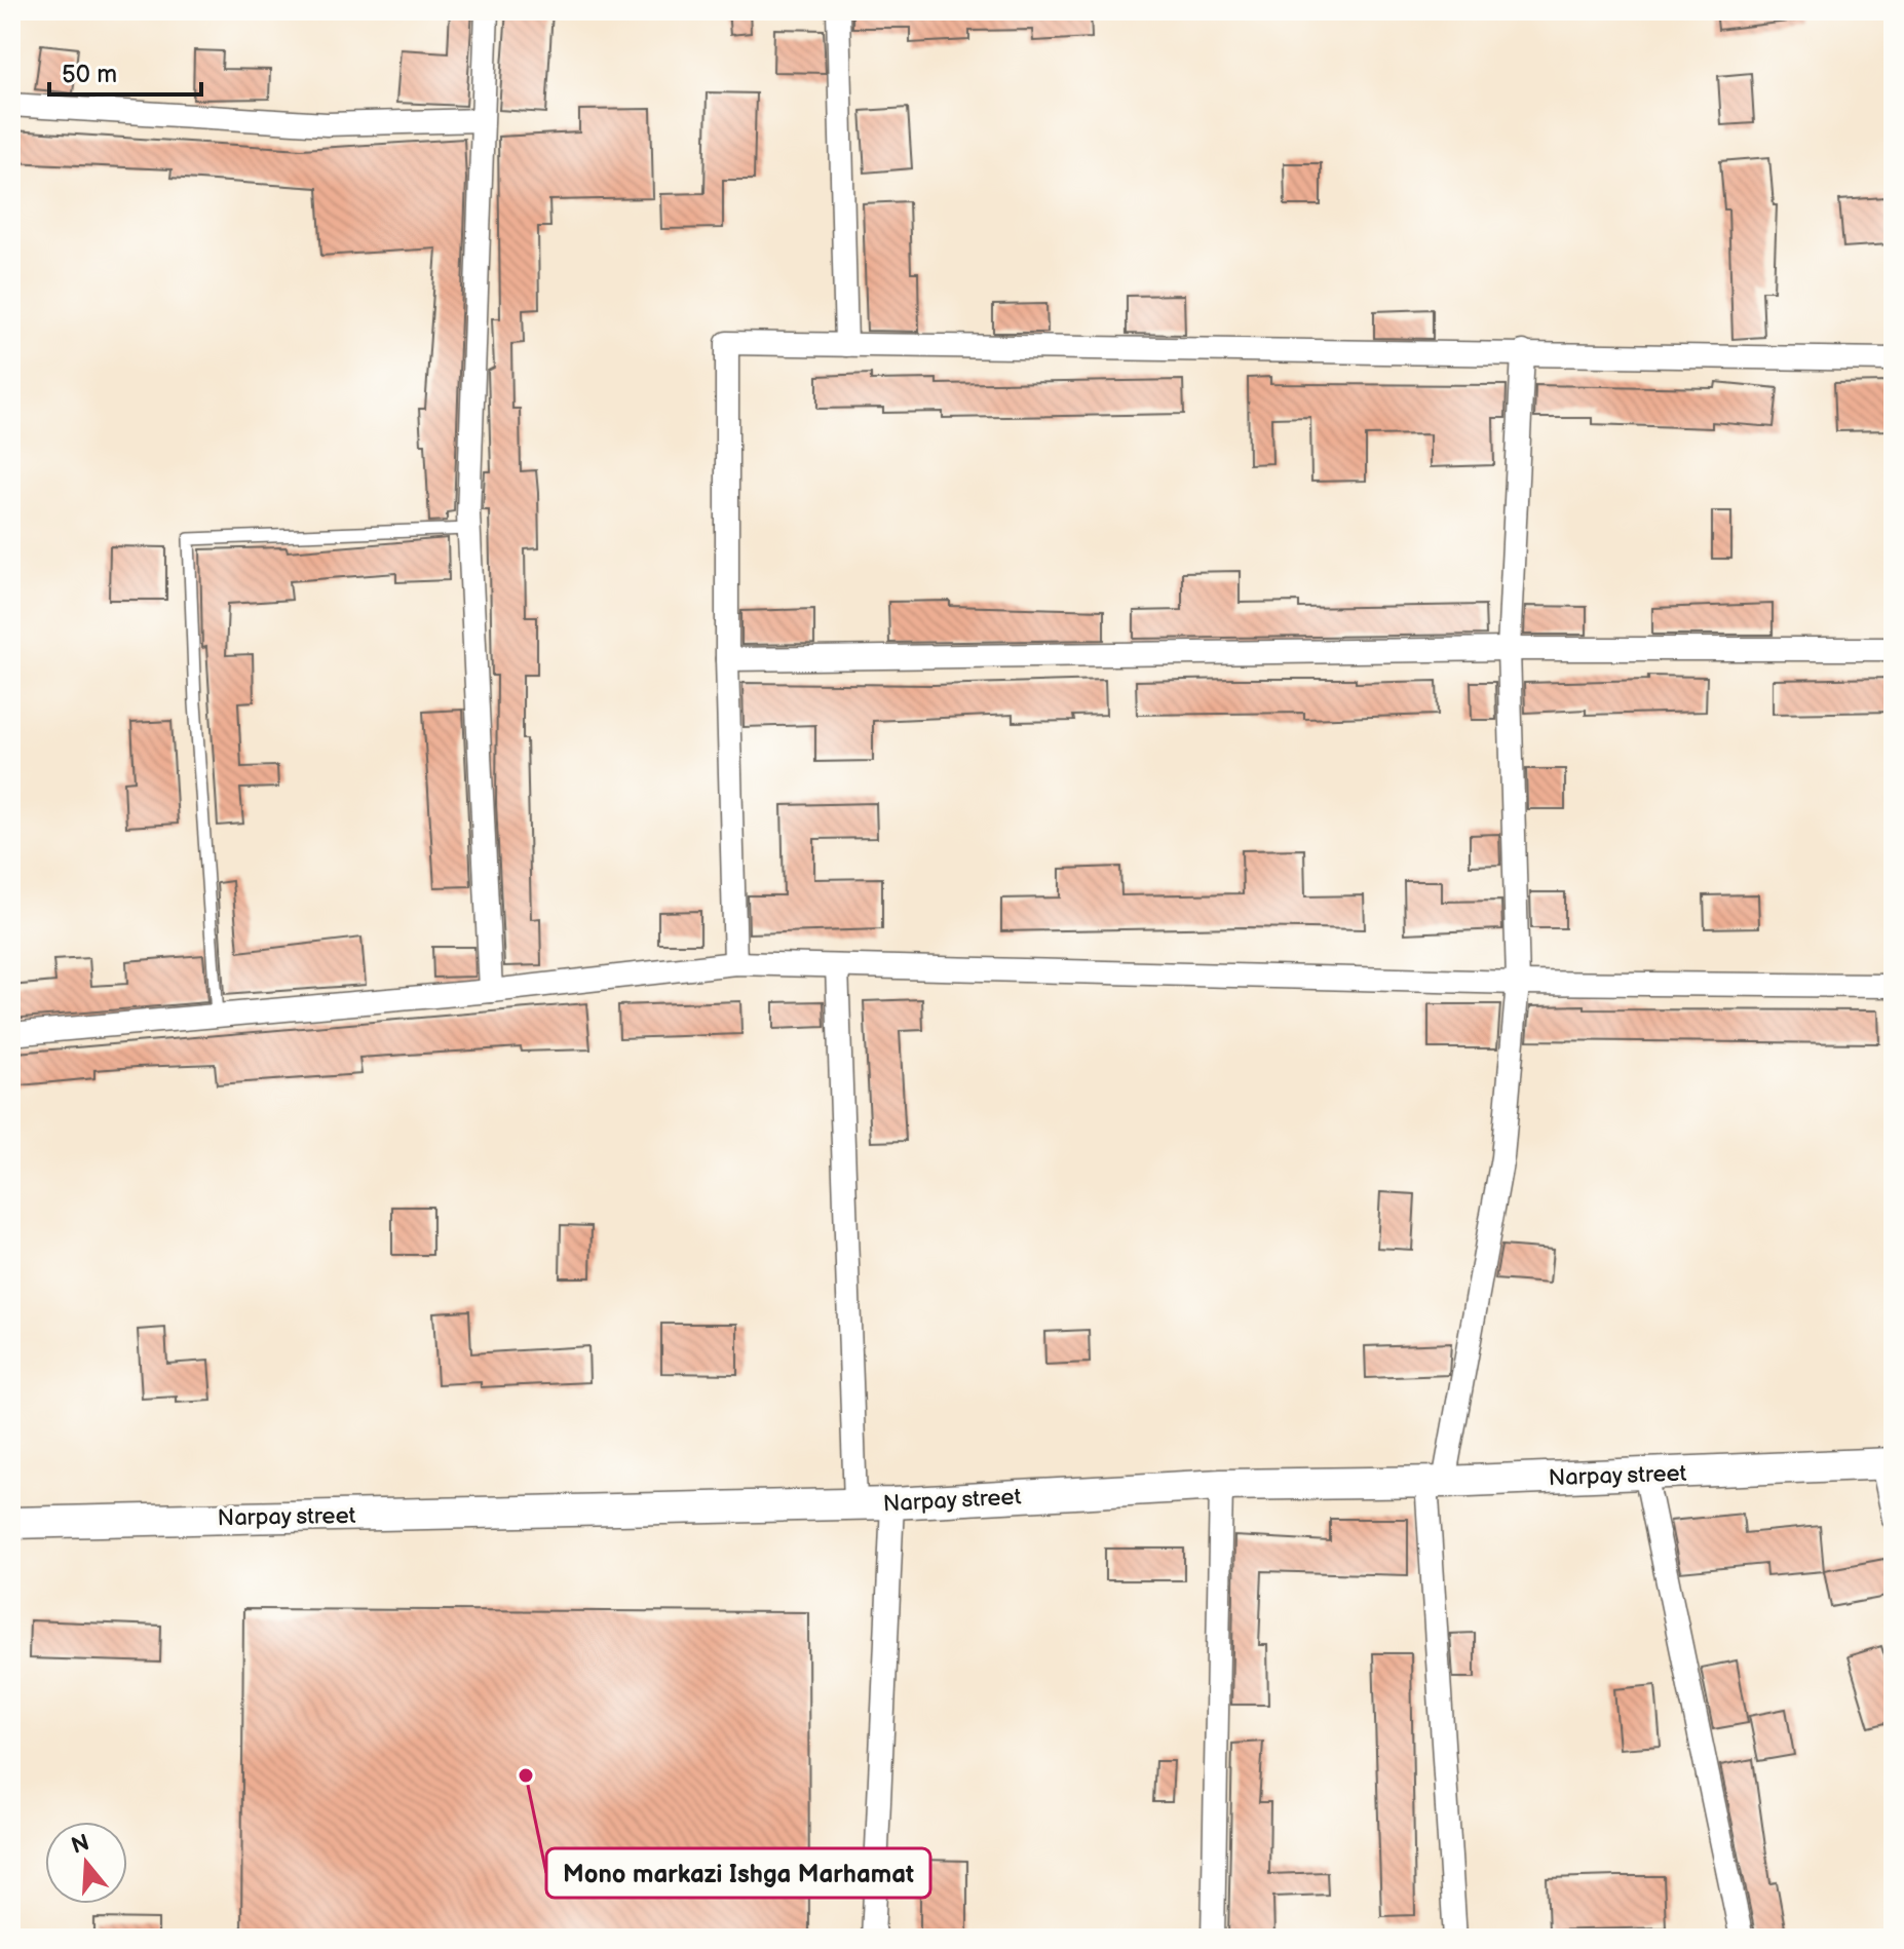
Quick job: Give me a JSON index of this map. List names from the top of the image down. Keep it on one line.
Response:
{"streets":{"main road":["Narpay street"]},"places":["Mono markazi Ishga Marhamat"],"scale_bar":"50 m","north":"top"}
